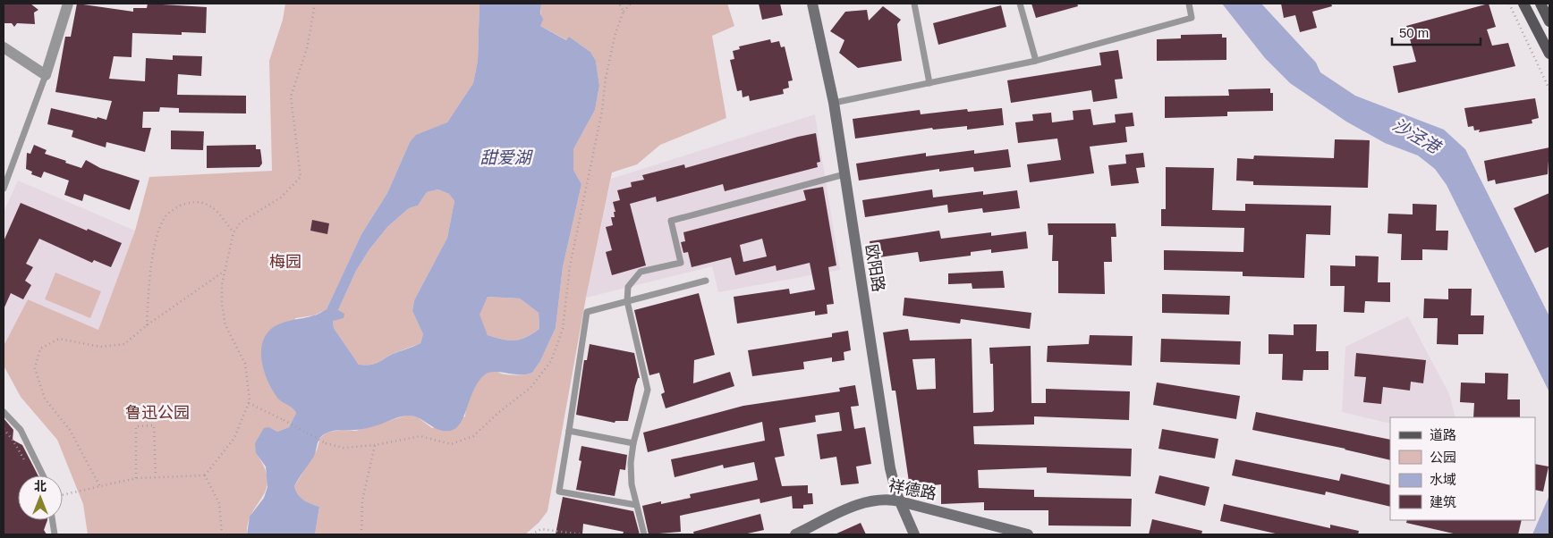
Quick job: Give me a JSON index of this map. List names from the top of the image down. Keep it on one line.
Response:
{"streets":{"street":["欧阳路","祥德路"]},"crossings":[["欧阳路","祥德路"]],"water":["沙泾港","甜爱湖"],"parks":["梅园","鲁迅公园"],"legend":["道路","公园","水域","建筑"],"scale_bar":"50 m","north":"top"}
